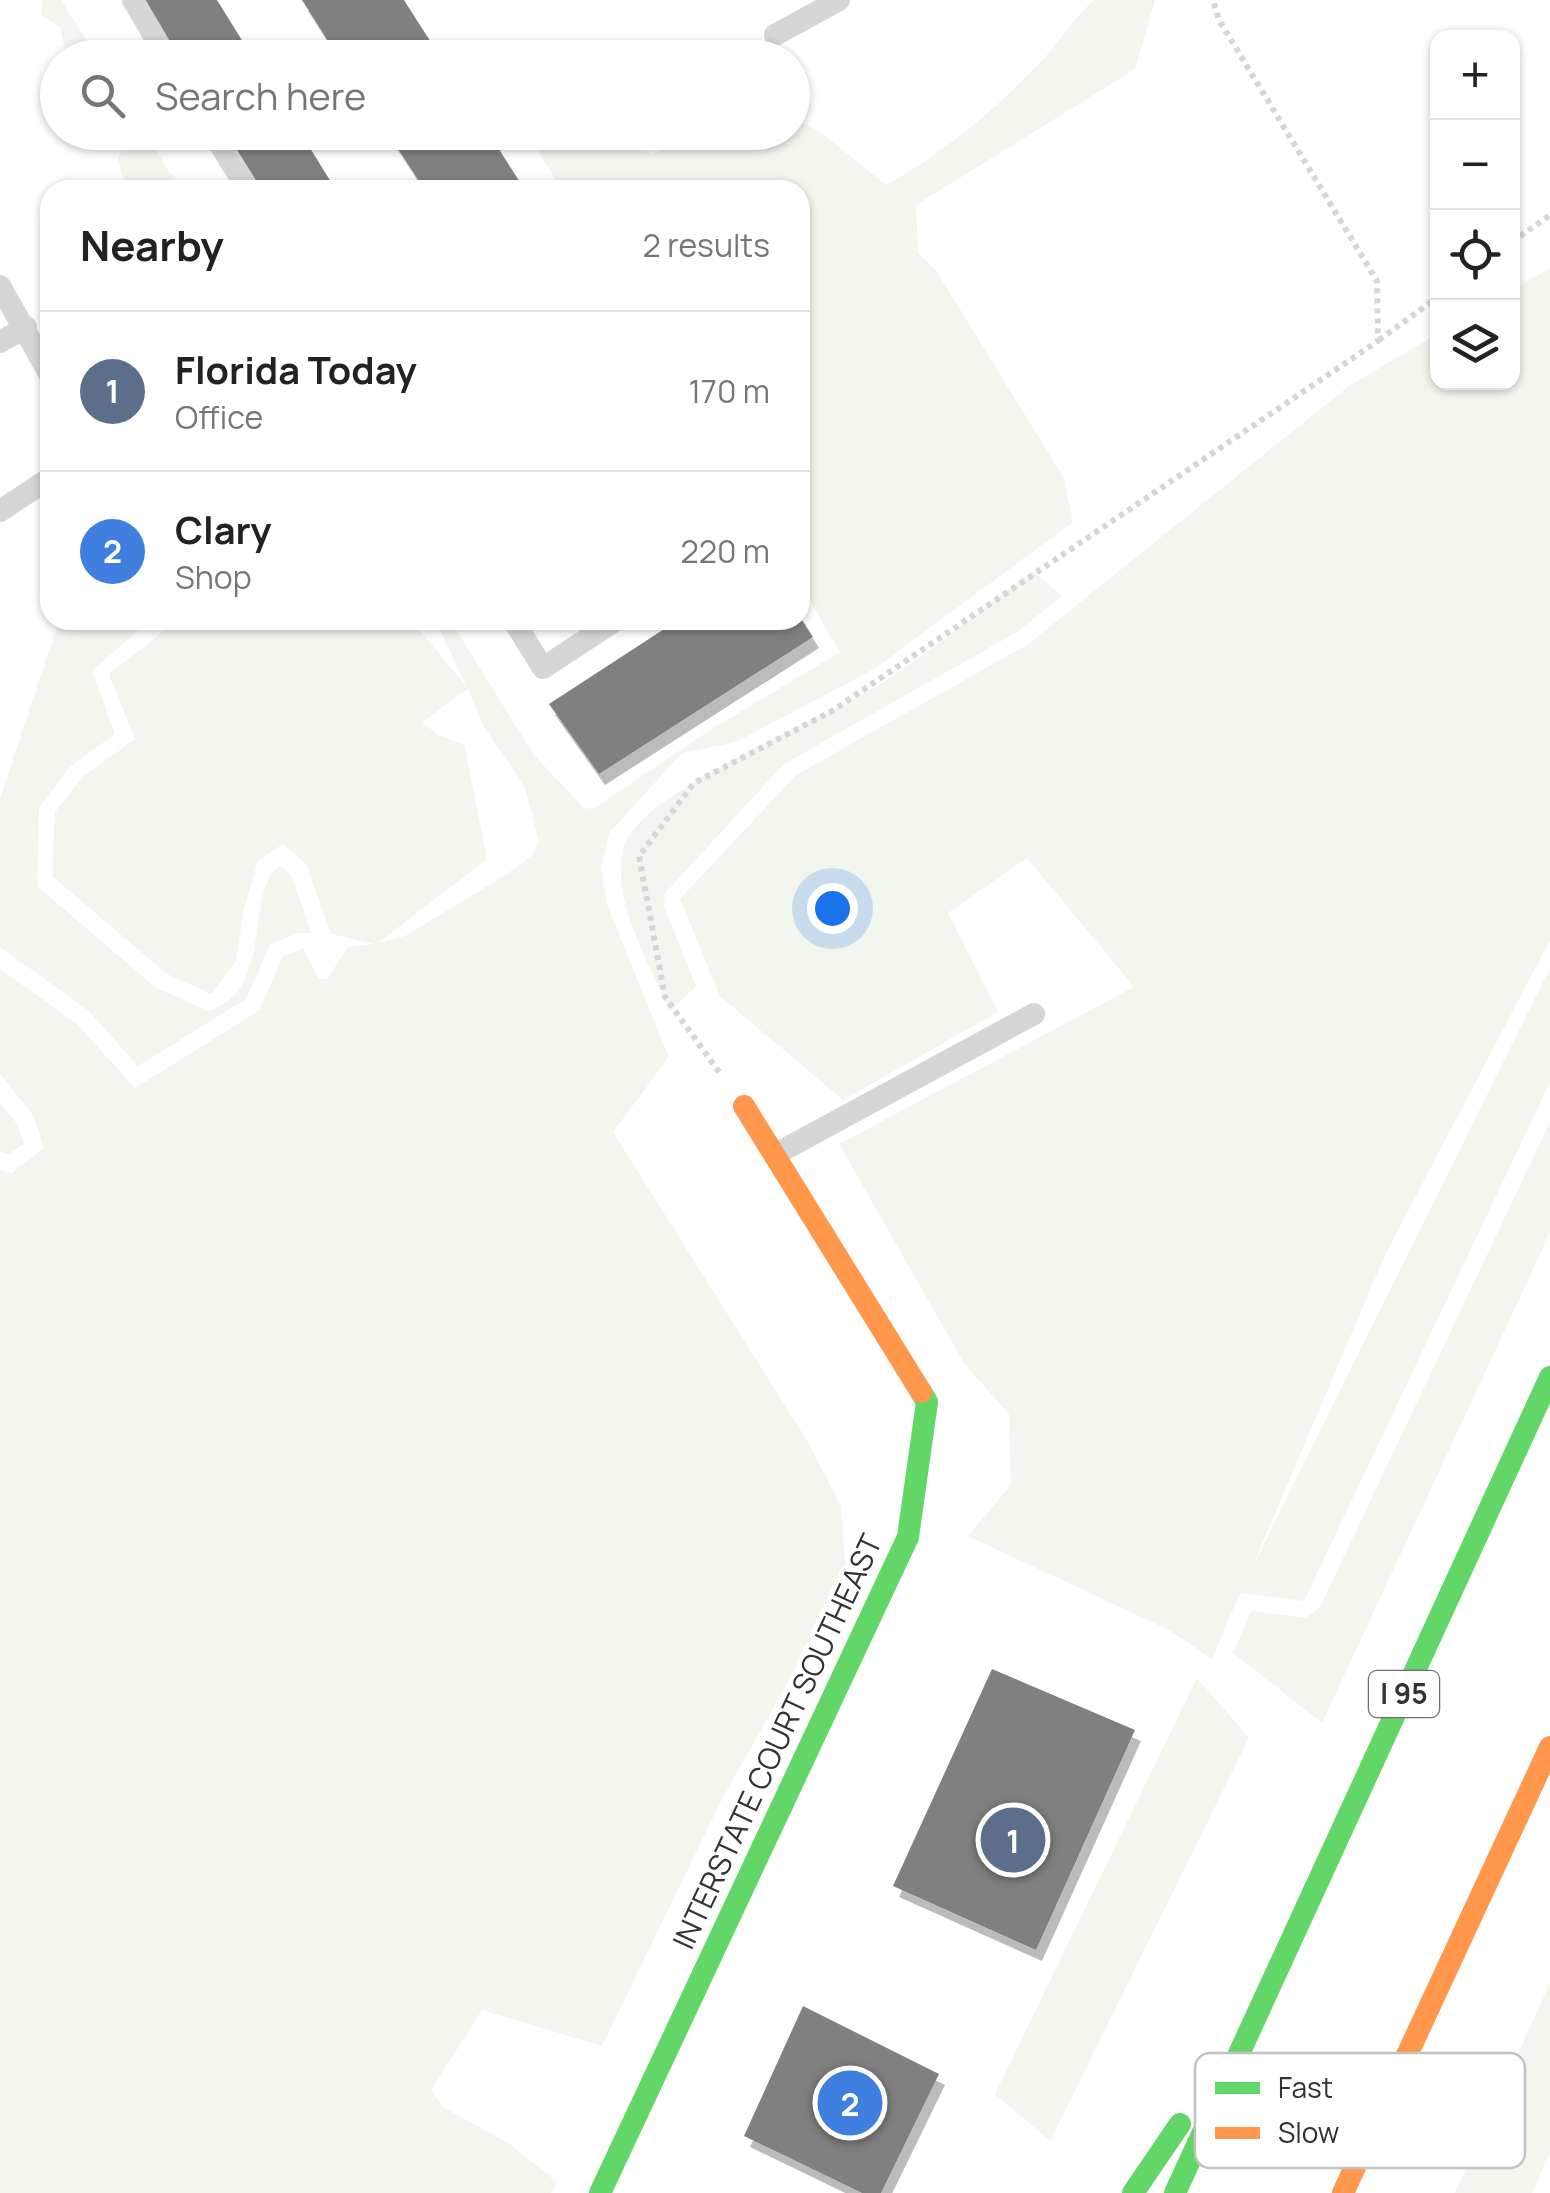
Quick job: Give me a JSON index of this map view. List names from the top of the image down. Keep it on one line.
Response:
{"streets":{"main road":["I 95","INTERSTATE COURT SOUTHEAST"]},"legend":["Fast","Slow"],"page":{"map_buttons":["+","−"],"search":"Search here","heading":["Nearby","2 results"],"list":[{"mark":"1","name":"Florida Today","note":"Office","value":"170 m"},{"mark":"2","name":"Clary","note":"Shop","value":"220 m"}],"pins":["1","2"]}}
